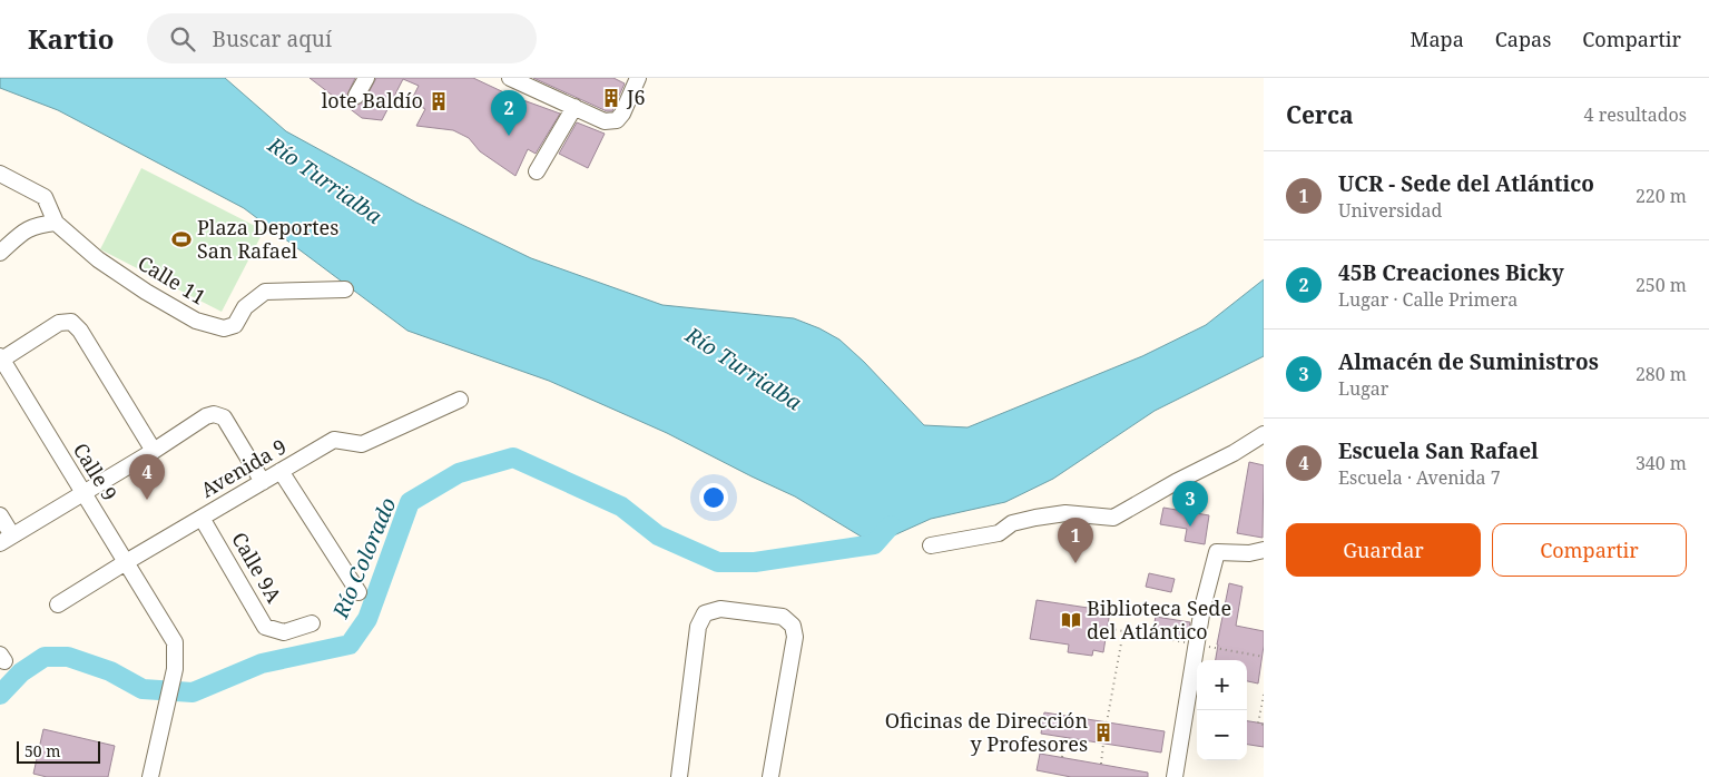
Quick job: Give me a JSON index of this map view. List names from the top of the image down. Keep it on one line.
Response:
{"streets":{"street":["Calle 11","Avenida 9","Calle 9","Calle 9A"]},"crossings":[["Avenida 9","Calle 9"],["Avenida 9","Calle 9A"]],"water":["Río Turrialba","Río Colorado"],"places":{"building":["J6","lote Baldío","Oficinas de Dirección y Profesores"],"sports":["Plaza Deportes San Rafael"],"library":["Biblioteca Sede del Atlántico"]},"scale_bar":"50 m","page":{"header":"Kartio","search":"Buscar aquí","nav":["Mapa","Capas","Compartir"],"heading":["Cerca","4 resultados"],"pins":["2","4","3","1"],"list":[{"mark":"1","name":"UCR - Sede del Atlántico","note":"Universidad","value":"220 m"},{"mark":"2","name":"45B Creaciones Bicky","note":"Lugar · Calle Primera","value":"250 m"},{"mark":"3","name":"Almacén de Suministros","note":"Lugar","value":"280 m"},{"mark":"4","name":"Escuela San Rafael","note":"Escuela · Avenida 7","value":"340 m"}],"buttons":["Guardar","Compartir"],"map_buttons":["+","−"],"scale":"50 m"}}
